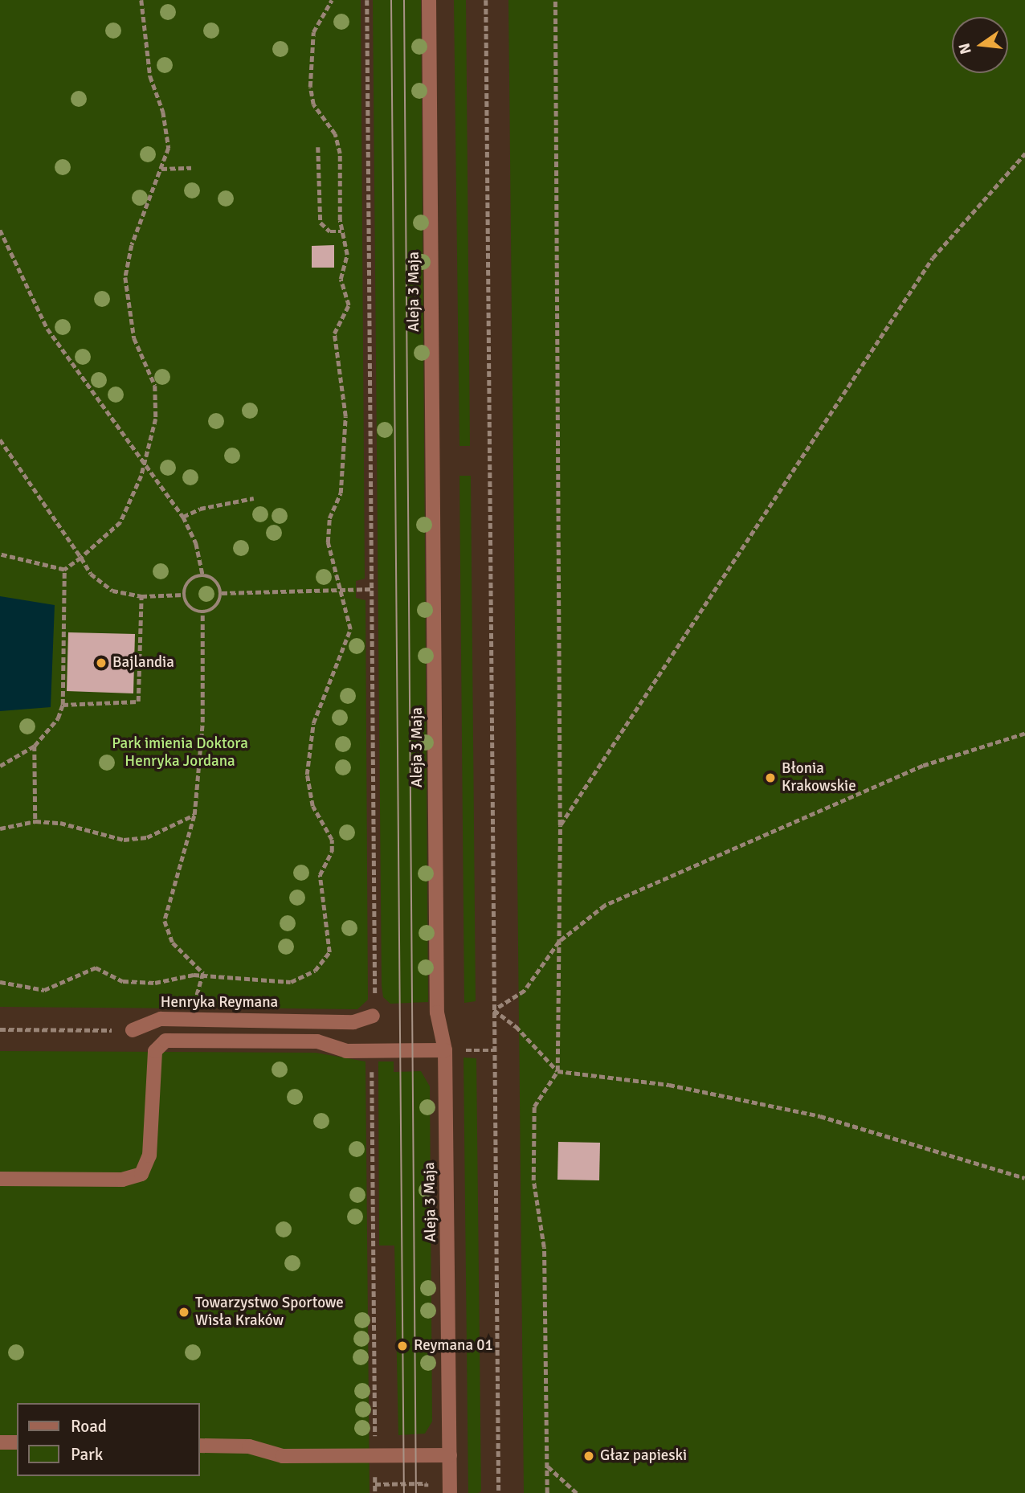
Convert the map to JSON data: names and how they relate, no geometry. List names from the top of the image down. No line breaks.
{"streets":{"street":["Aleja 3 Maja","Henryka Reymana"]},"parks":["Park imienia Doktora Henryka Jordana"],"places":["Bajlandia","Błonia Krakowskie","Towarzystwo Sportowe Wisła Kraków","Reymana 01","Głaz papieski"],"legend":["Road","Park"],"north":"left"}
